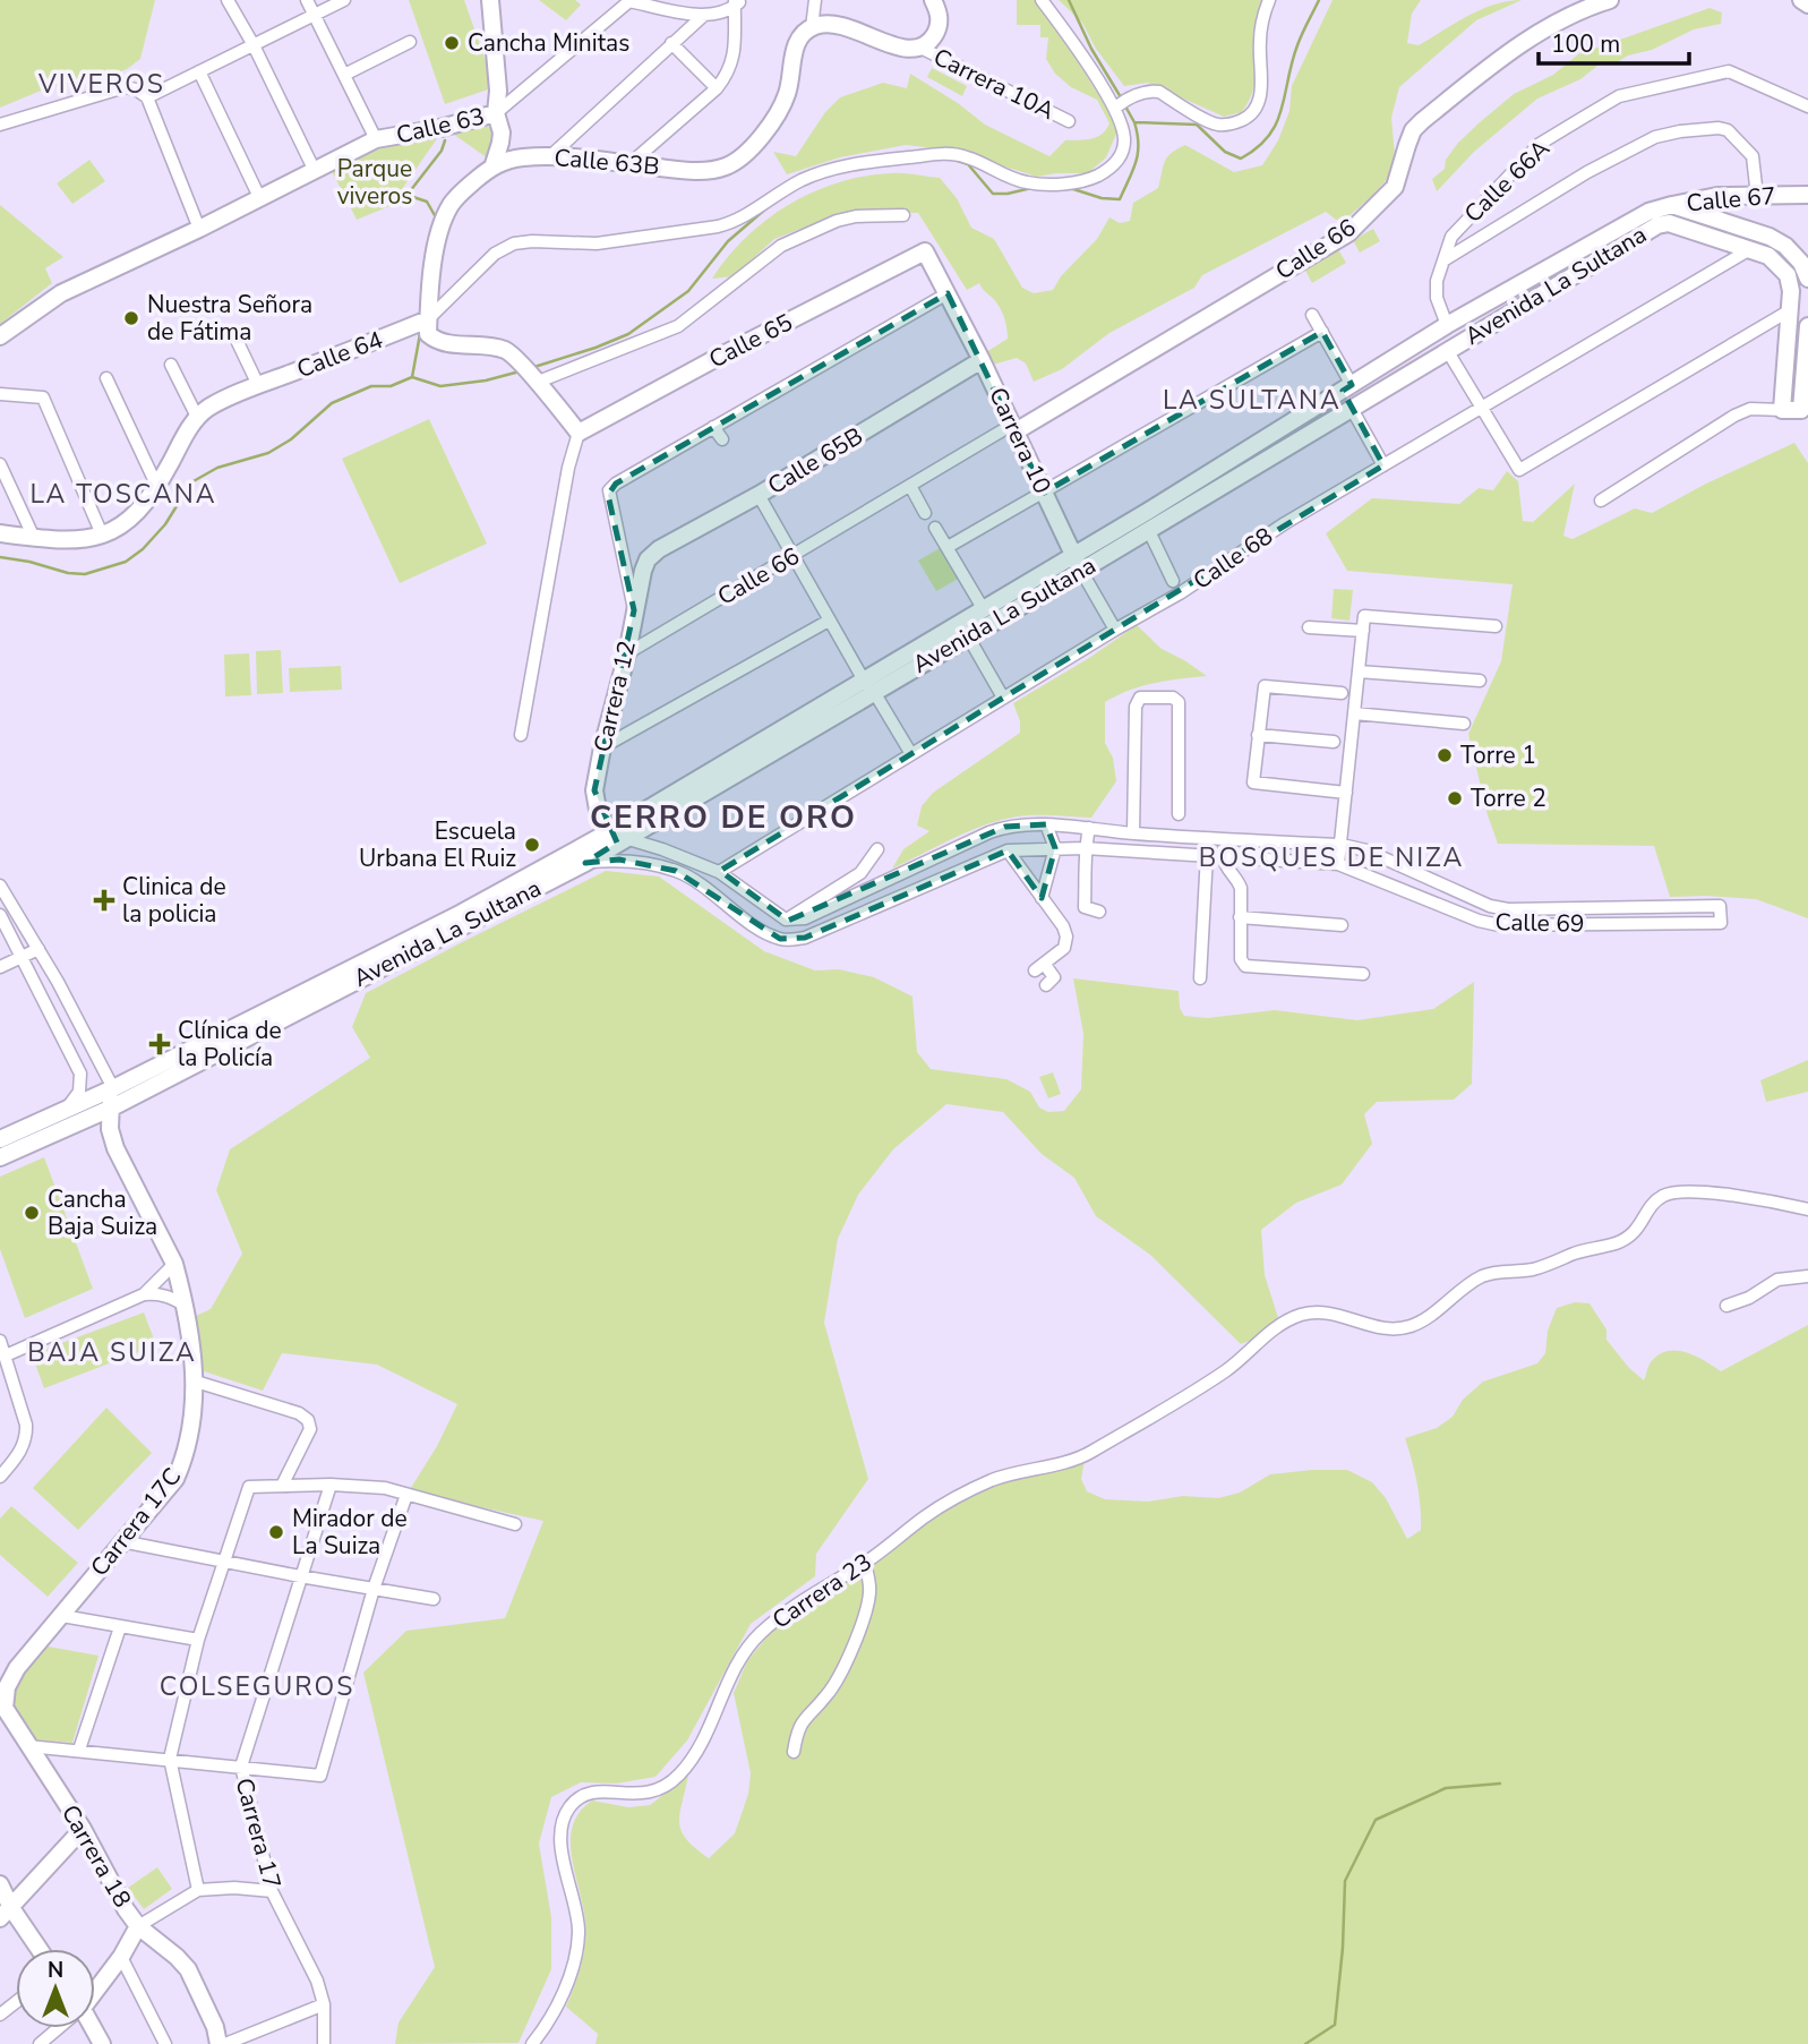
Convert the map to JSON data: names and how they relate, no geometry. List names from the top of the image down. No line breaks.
{"streets":{"street":["Carrera 10A","Calle 63","Calle 63B","Calle 66A","Calle 67","Calle 66","Avenida La Sultana","Calle 65","Calle 64","Carrera 10","Calle 65B","Calle 68","Carrera 12","Calle 69","Carrera 17C","Carrera 23","Carrera 17","Carrera 18"]},"crossings":[["Carrera 10A","Calle 63B"],["Calle 66A","Calle 67"],["Calle 66A","Avenida La Sultana"],["Calle 67","Avenida La Sultana"],["Calle 66","Carrera 10"],["Calle 66","Carrera 12"],["Avenida La Sultana","Carrera 10"],["Avenida La Sultana","Calle 68"],["Avenida La Sultana","Carrera 12"],["Avenida La Sultana","Carrera 17C"],["Calle 65","Carrera 10"],["Carrera 10","Calle 65B"],["Carrera 10","Calle 68"],["Calle 65B","Carrera 12"],["Carrera 17C","Carrera 18"]],"districts":["VIVEROS","LA SULTANA","LA TOSCANA","CERRO DE ORO","BOSQUES DE NIZA","BAJA SUIZA","COLSEGUROS"],"parks":["Parque viveros"],"places":{"other":["Cancha Minitas","Nuestra Señora de Fátima","Torre 1","Torre 2","Escuela Urbana El Ruiz","Cancha Baja Suiza","Mirador de La Suiza"],"health":["Clinica de la policia","Clínica de la Policía"]},"scale_bar":"100 m","north":"top"}
